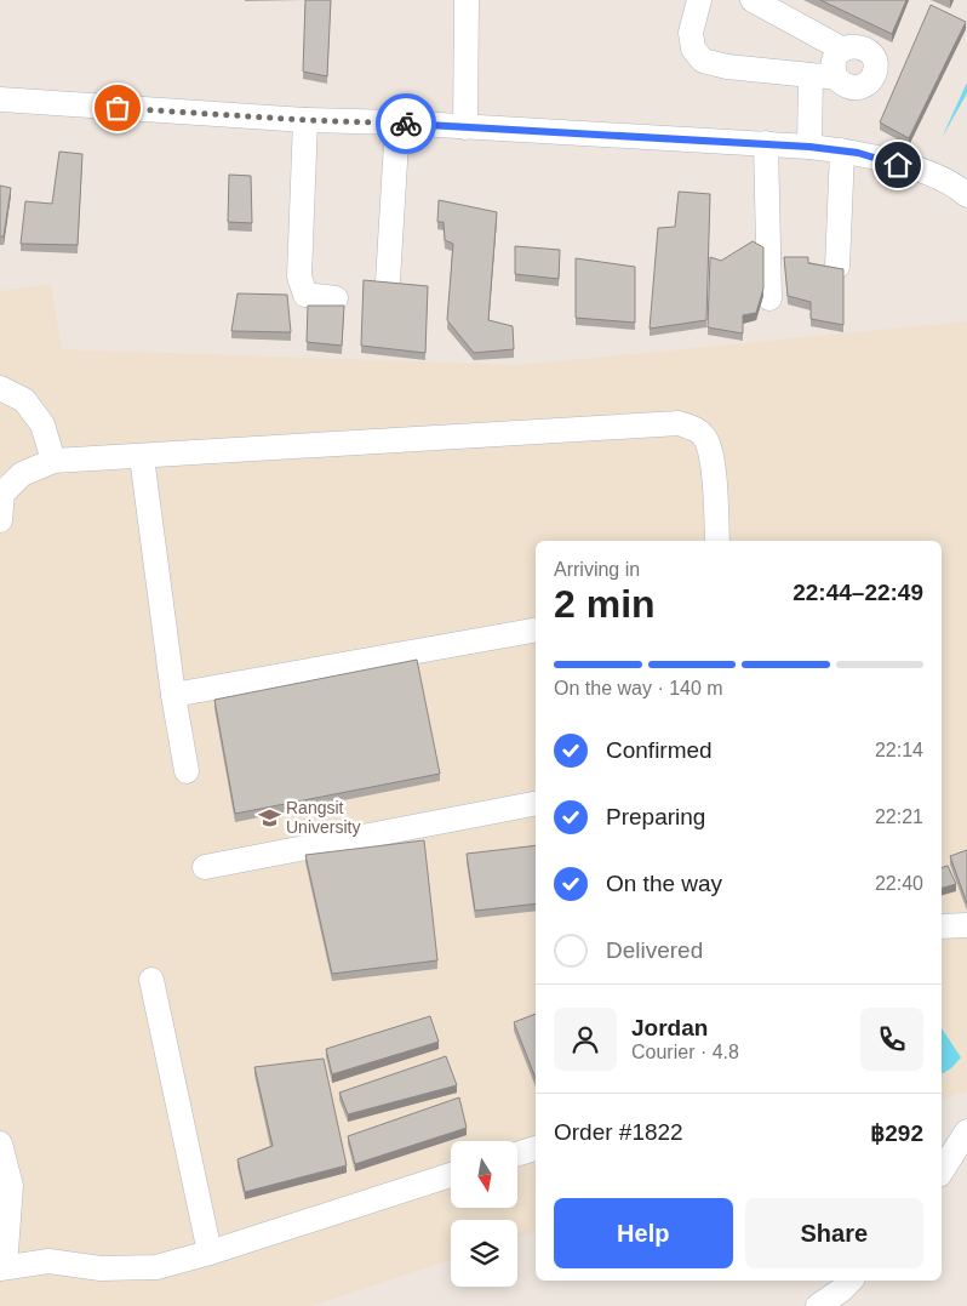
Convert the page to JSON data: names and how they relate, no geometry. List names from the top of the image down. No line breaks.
{"places":{"school or university":["Rangsit University"]},"north":"bottom","page":{"heading":["2 min","Arriving in","22:44–22:49"],"panel":["Jordan","Courier · 4.8","Order #1822","฿292"],"bar":"On the way · 140 m","list":[["Confirmed","22:14"],["Preparing","22:21"],["On the way","22:40"],"Delivered"],"buttons":["Help","Share"]}}
